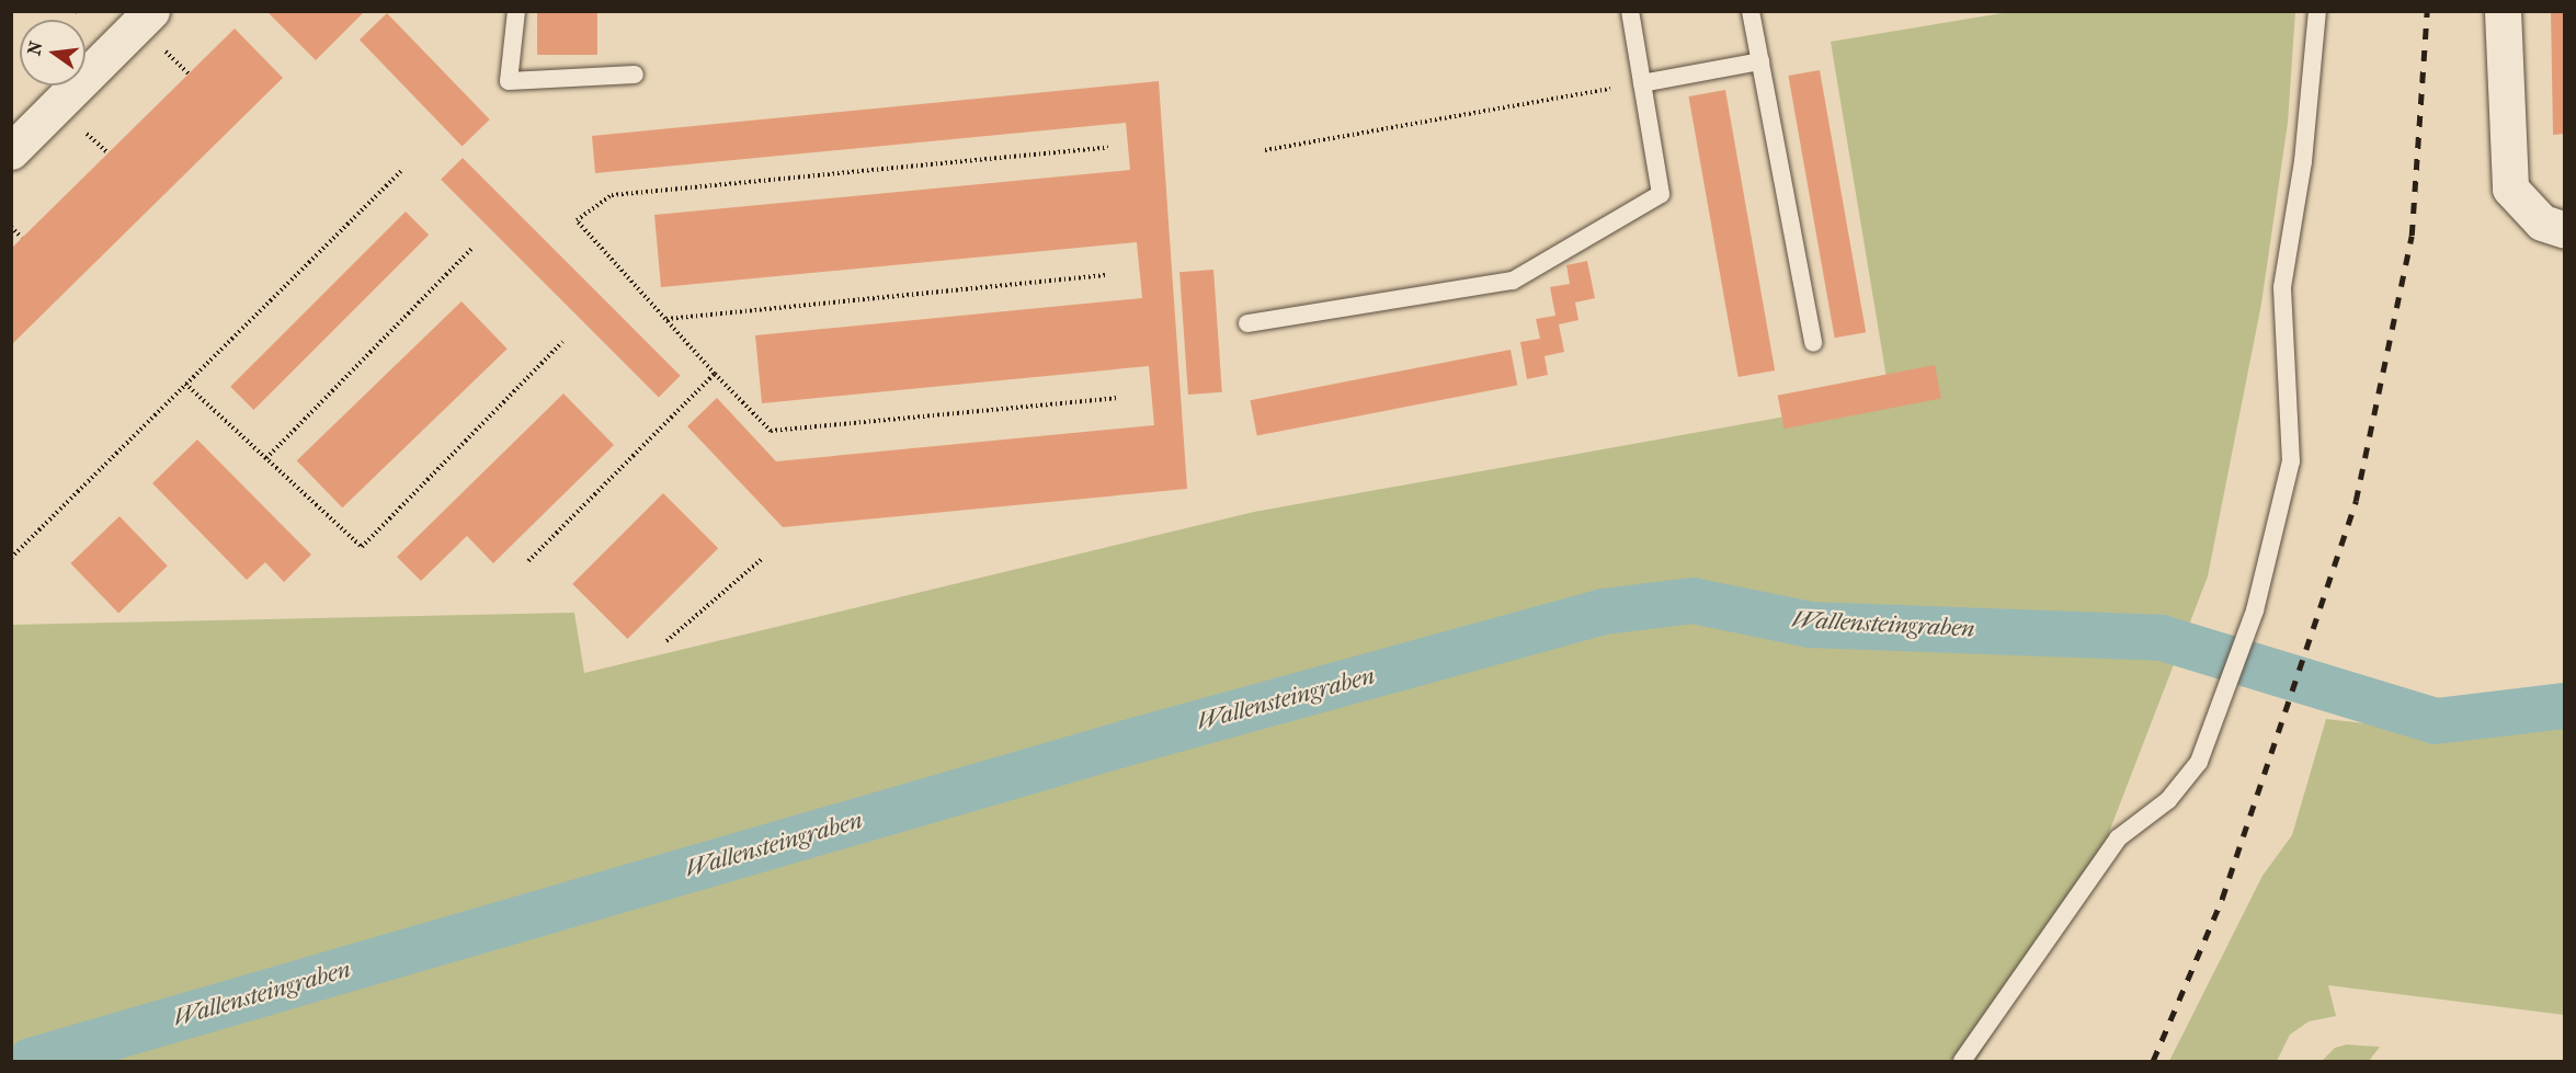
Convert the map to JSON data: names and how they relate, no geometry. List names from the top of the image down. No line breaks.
{"water":["Wallensteingraben"],"north":"left"}
